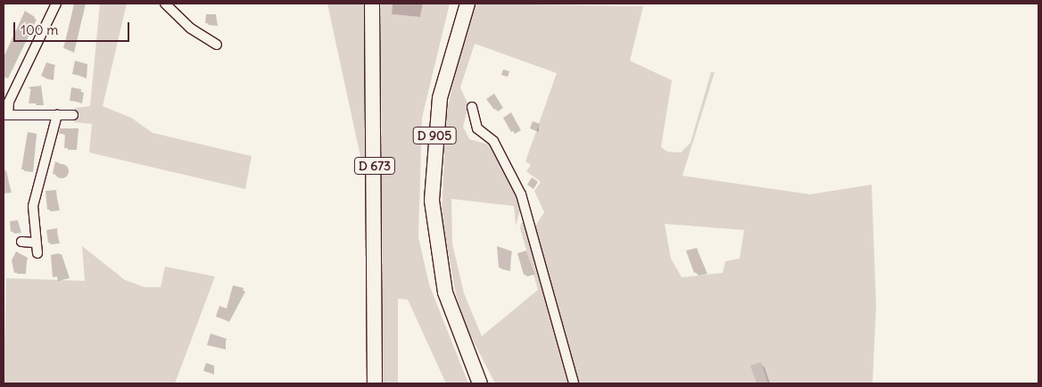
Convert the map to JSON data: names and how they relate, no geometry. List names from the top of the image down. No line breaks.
{"streets":{"main road":["D 905","D 673"]},"scale_bar":"100 m"}
